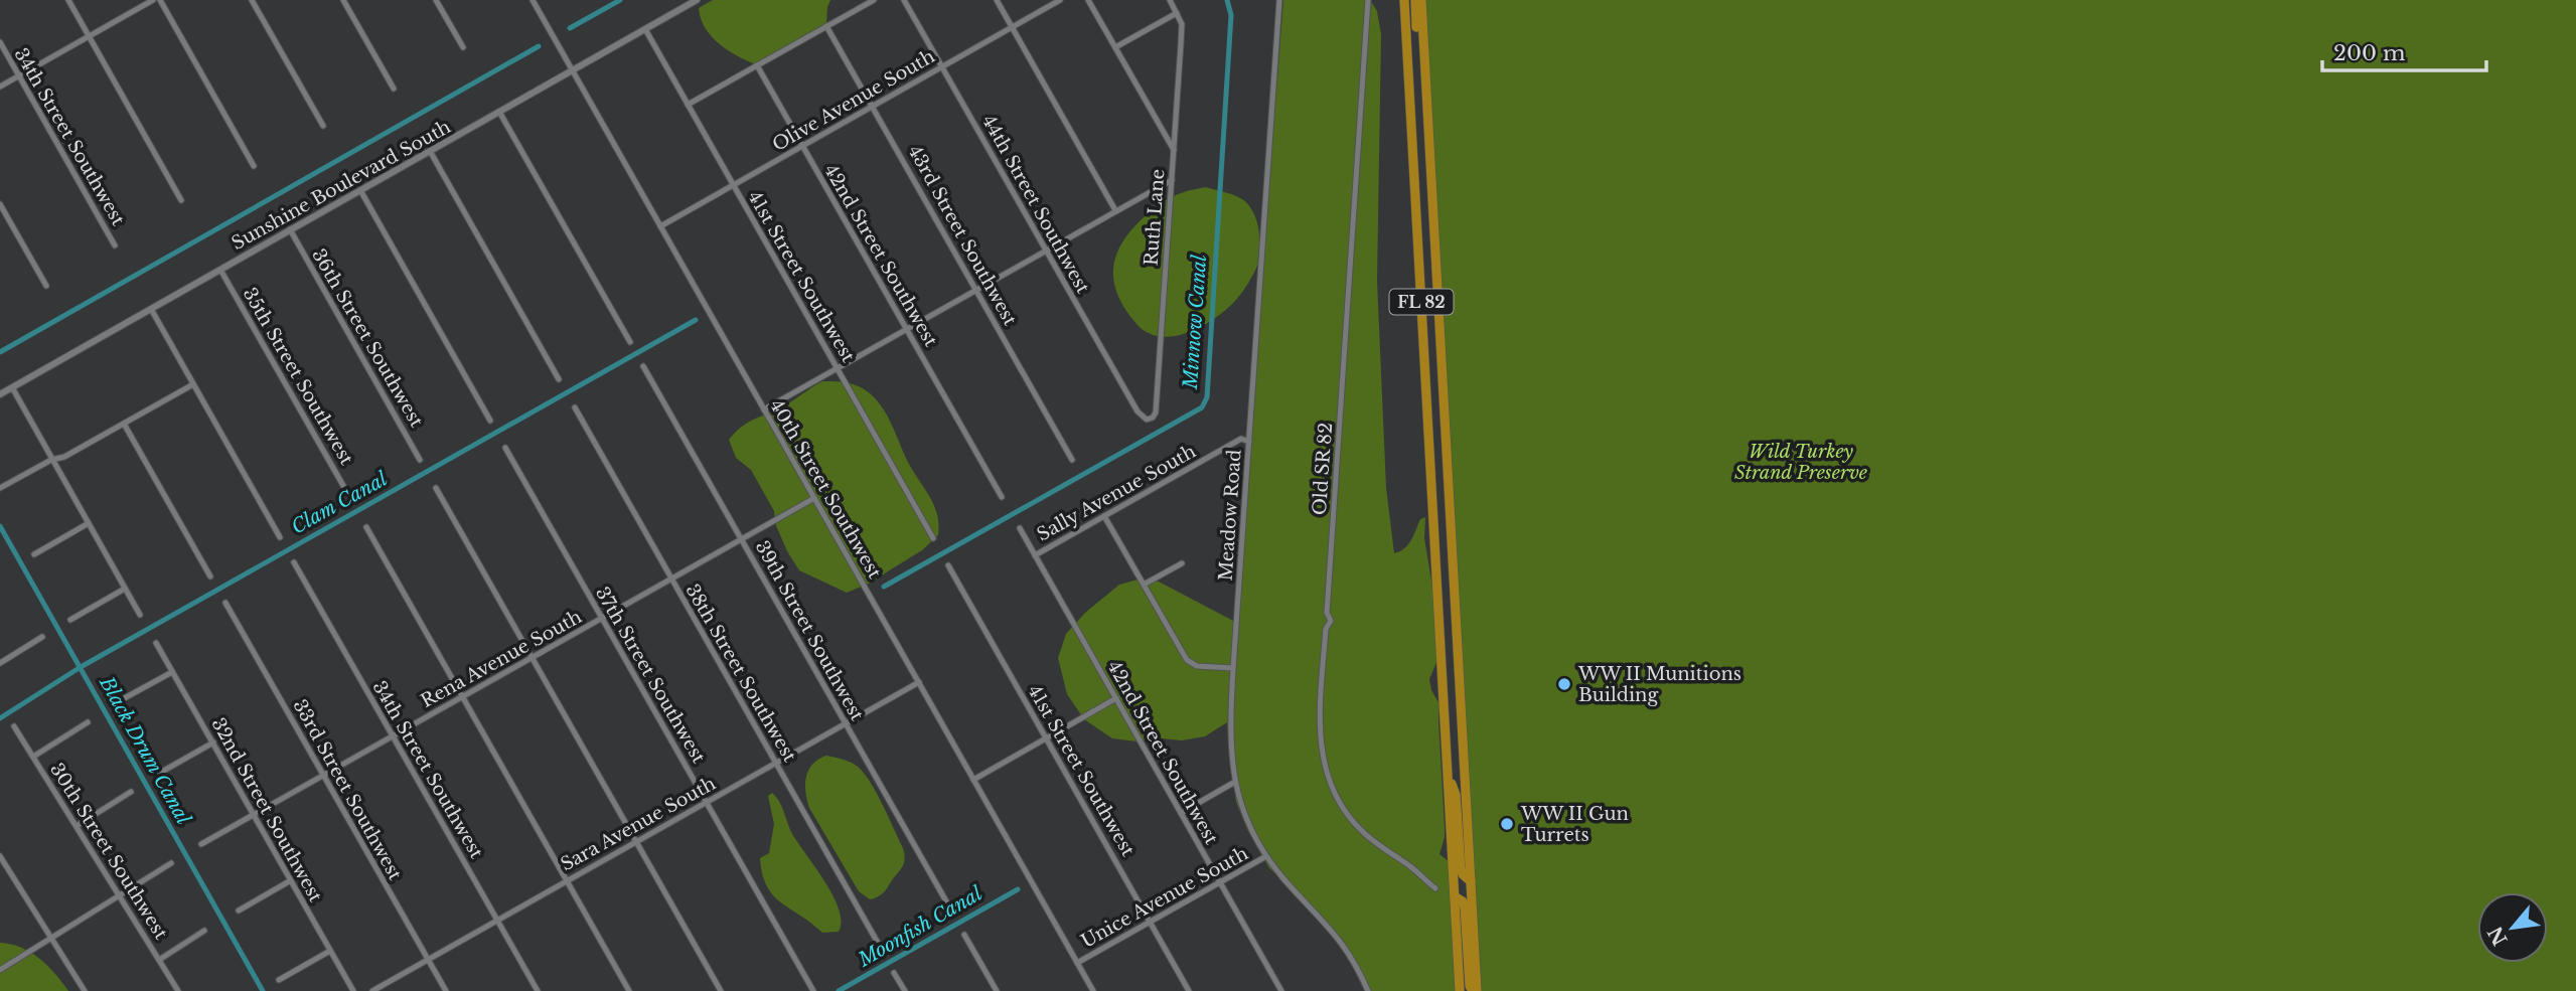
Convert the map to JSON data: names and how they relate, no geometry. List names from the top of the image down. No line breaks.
{"streets":{"highway":["FL 82"],"street":["Olive Avenue South","34th Street Southwest","Sunshine Boulevard South","44th Street Southwest","Ruth Lane","43rd Street Southwest","42nd Street Southwest","41st Street Southwest","36th Street Southwest","35th Street Southwest","Old SR 82","40th Street Southwest","Sally Avenue South","Meadow Road","39th Street Southwest","Rena Avenue South","38th Street Southwest","37th Street Southwest","33rd Street Southwest","32nd Street Southwest","Sara Avenue South","30th Street Southwest","Unice Avenue South"]},"crossings":[["Olive Avenue South","44th Street Southwest"],["Olive Avenue South","43rd Street Southwest"],["Olive Avenue South","42nd Street Southwest"],["Olive Avenue South","41st Street Southwest"],["Olive Avenue South","40th Street Southwest"],["34th Street Southwest","Rena Avenue South"],["34th Street Southwest","Sara Avenue South"],["Sunshine Boulevard South","41st Street Southwest"],["Sunshine Boulevard South","36th Street Southwest"],["Sunshine Boulevard South","35th Street Southwest"],["Sunshine Boulevard South","40th Street Southwest"],["44th Street Southwest","Ruth Lane"],["42nd Street Southwest","Sally Avenue South"],["42nd Street Southwest","Unice Avenue South"],["41st Street Southwest","Unice Avenue South"],["40th Street Southwest","Rena Avenue South"],["40th Street Southwest","Sara Avenue South"],["40th Street Southwest","Unice Avenue South"],["Sally Avenue South","Meadow Road"],["Meadow Road","Unice Avenue South"],["39th Street Southwest","Rena Avenue South"],["39th Street Southwest","Sara Avenue South"],["Rena Avenue South","38th Street Southwest"],["Rena Avenue South","37th Street Southwest"],["Rena Avenue South","33rd Street Southwest"],["Rena Avenue South","32nd Street Southwest"],["38th Street Southwest","Sara Avenue South"],["37th Street Southwest","Sara Avenue South"],["33rd Street Southwest","Sara Avenue South"]],"water":["Minnow Canal","Clam Canal","Black Drum Canal","Moonfish Canal"],"parks":["Wild Turkey Strand Preserve"],"places":["WW II Munitions Building","WW II Gun Turrets"],"scale_bar":"200 m","north":"bottom left"}
